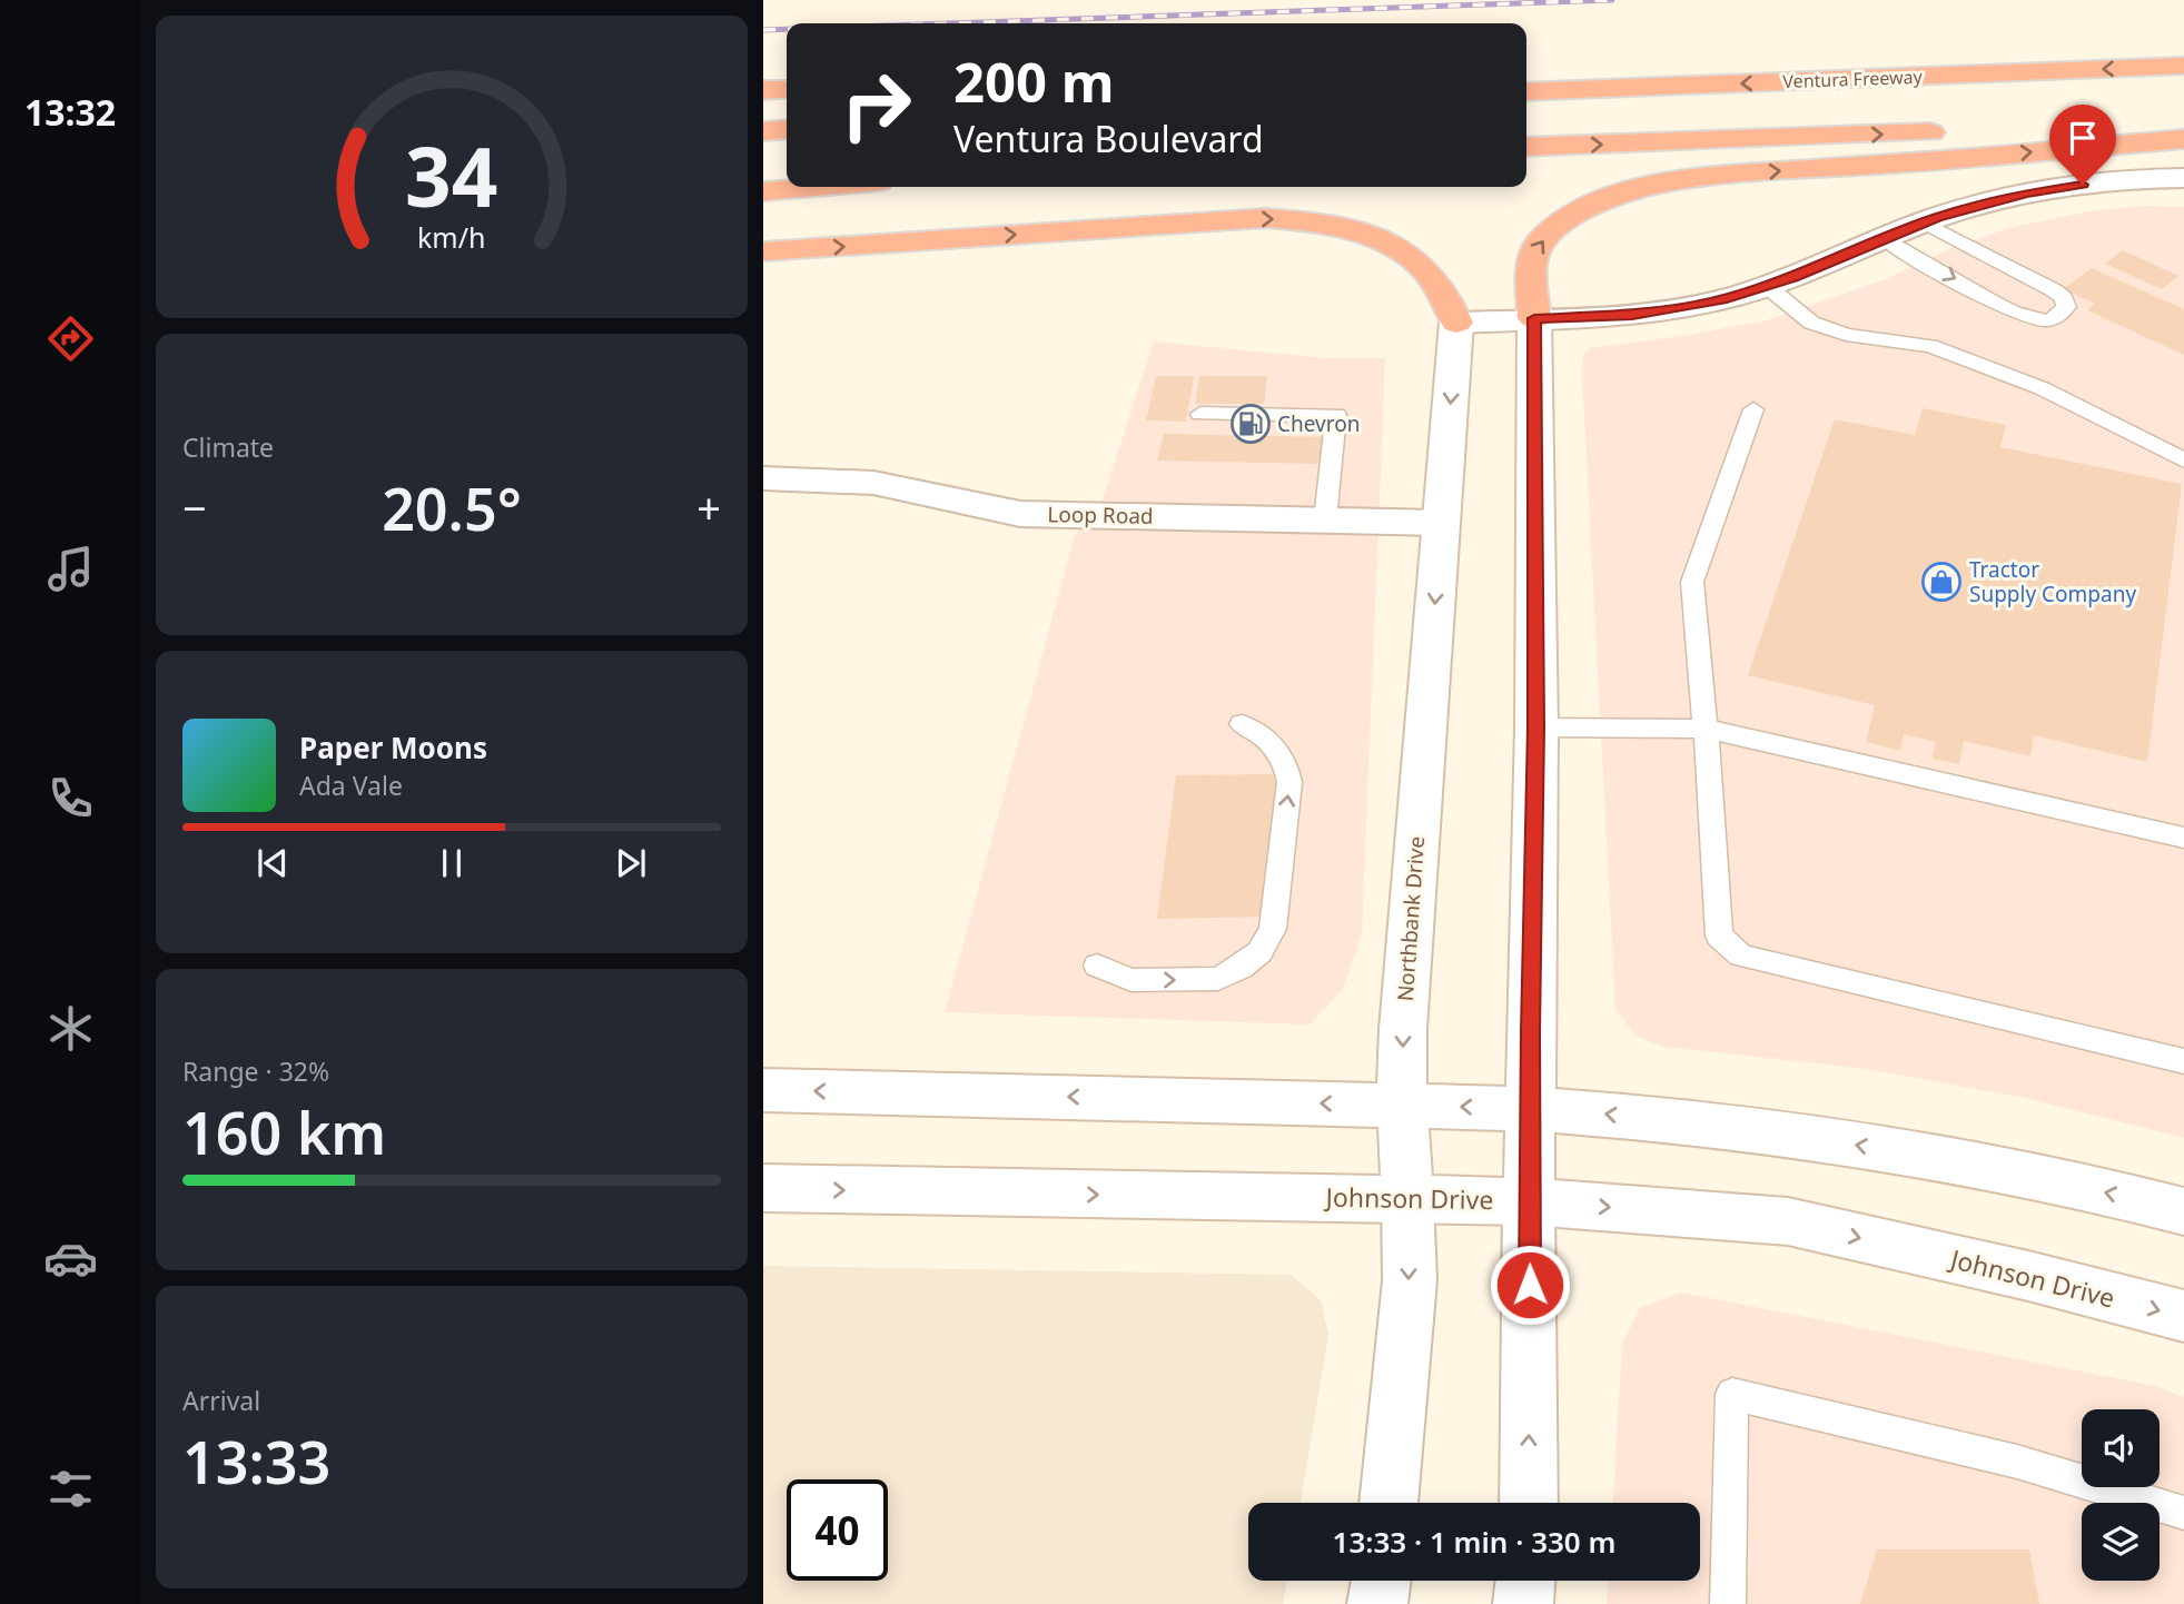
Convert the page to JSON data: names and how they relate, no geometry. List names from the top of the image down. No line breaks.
{"streets":{"highway":["Ventura Freeway"],"main road":["Loop Road","Northbank Drive","Johnson Drive"]},"crossings":[["Loop Road","Northbank Drive"],["Northbank Drive","Johnson Drive"]],"places":{"fuel station":["Chevron"],"shop":["Tractor Supply Company"]},"page":{"tabs":"13:32","turn":["200 m","Ventura Boulevard"],"tile":["Climate",["Range · 32%","160 km"],["Arrival","13:33"]],"heat":["−","20.5°","+"],"song":["Paper Moons","Ada Vale"],"limit":"40","trip":"13:33 · 1 min · 330 m","gauge":["34","km/h"]}}
